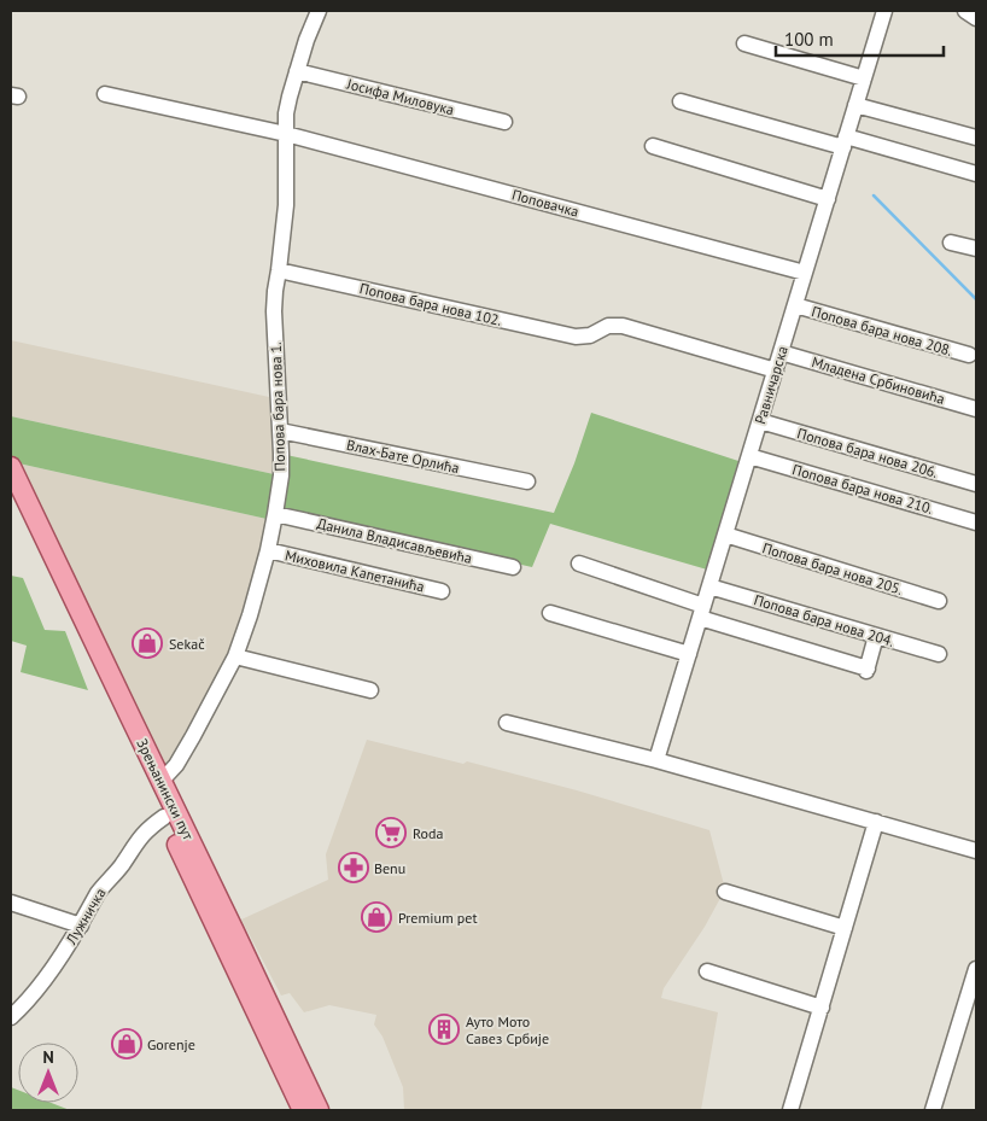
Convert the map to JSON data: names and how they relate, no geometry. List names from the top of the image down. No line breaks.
{"streets":{"main road":["Зрењанински пут"],"street":["Јосифа Миловука","Поповачка","Попова бара нова 102.","Попова бара нова 208.","Младена Србиновића","Равничарска","Попова бара нова 1.","Попова бара нова 206.","Влах-Бате Орлића","Попова бара нова 210.","Данила Владисављевића","Попова бара нова 205.","Миховила Капетанића","Попова бара нова 204.","Лужничка"]},"crossings":[["Јосифа Миловука","Попова бара нова 1."],["Поповачка","Равничарска"],["Поповачка","Попова бара нова 1."],["Попова бара нова 102.","Равничарска"],["Попова бара нова 102.","Попова бара нова 1."],["Попова бара нова 208.","Равничарска"],["Младена Србиновића","Равничарска"],["Равничарска","Попова бара нова 206."],["Равничарска","Попова бара нова 210."],["Равничарска","Попова бара нова 205."],["Равничарска","Попова бара нова 204."],["Попова бара нова 1.","Влах-Бате Орлића"],["Попова бара нова 1.","Данила Владисављевића"],["Попова бара нова 1.","Миховила Капетанића"],["Попова бара нова 1.","Зрењанински пут"],["Зрењанински пут","Лужничка"]],"places":{"shop":["Sekač","Premium pet","Gorenje"],"supermarket":["Roda"],"pharmacy":["Benu"],"building":["Ауто Мото Савез Србије"]},"scale_bar":"100 m","north":"top"}
